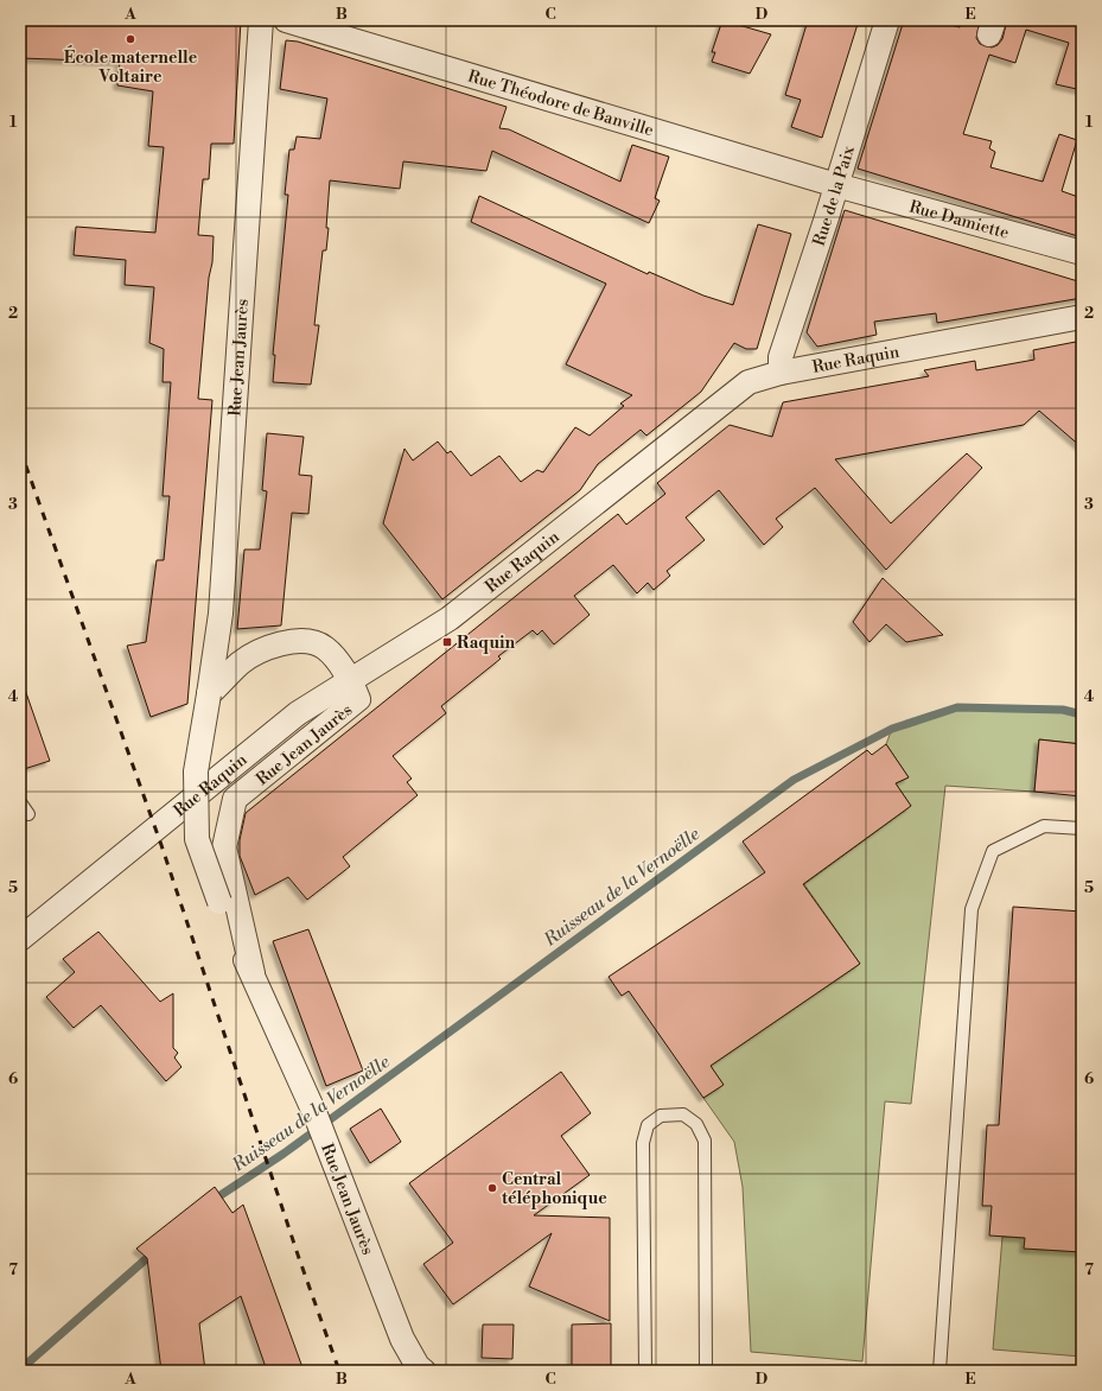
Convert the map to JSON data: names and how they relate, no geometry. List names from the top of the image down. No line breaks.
{"streets":{"street":["Rue Théodore de Banville","Rue de la Paix","Rue Damiette","Rue Jean Jaurès","Rue Raquin"]},"crossings":[["Rue Théodore de Banville","Rue de la Paix"],["Rue Théodore de Banville","Rue Damiette"],["Rue de la Paix","Rue Damiette"],["Rue de la Paix","Rue Raquin"],["Rue Jean Jaurès","Rue Raquin"]],"water":["Ruisseau de la Vernoëlle"],"places":{"other":["École maternelle Voltaire","Central téléphonique"],"transit":["Raquin"]},"grid":{"columns":["A","B","C","D","E"],"rows":["1","2","3","4","5","6","7"]}}
